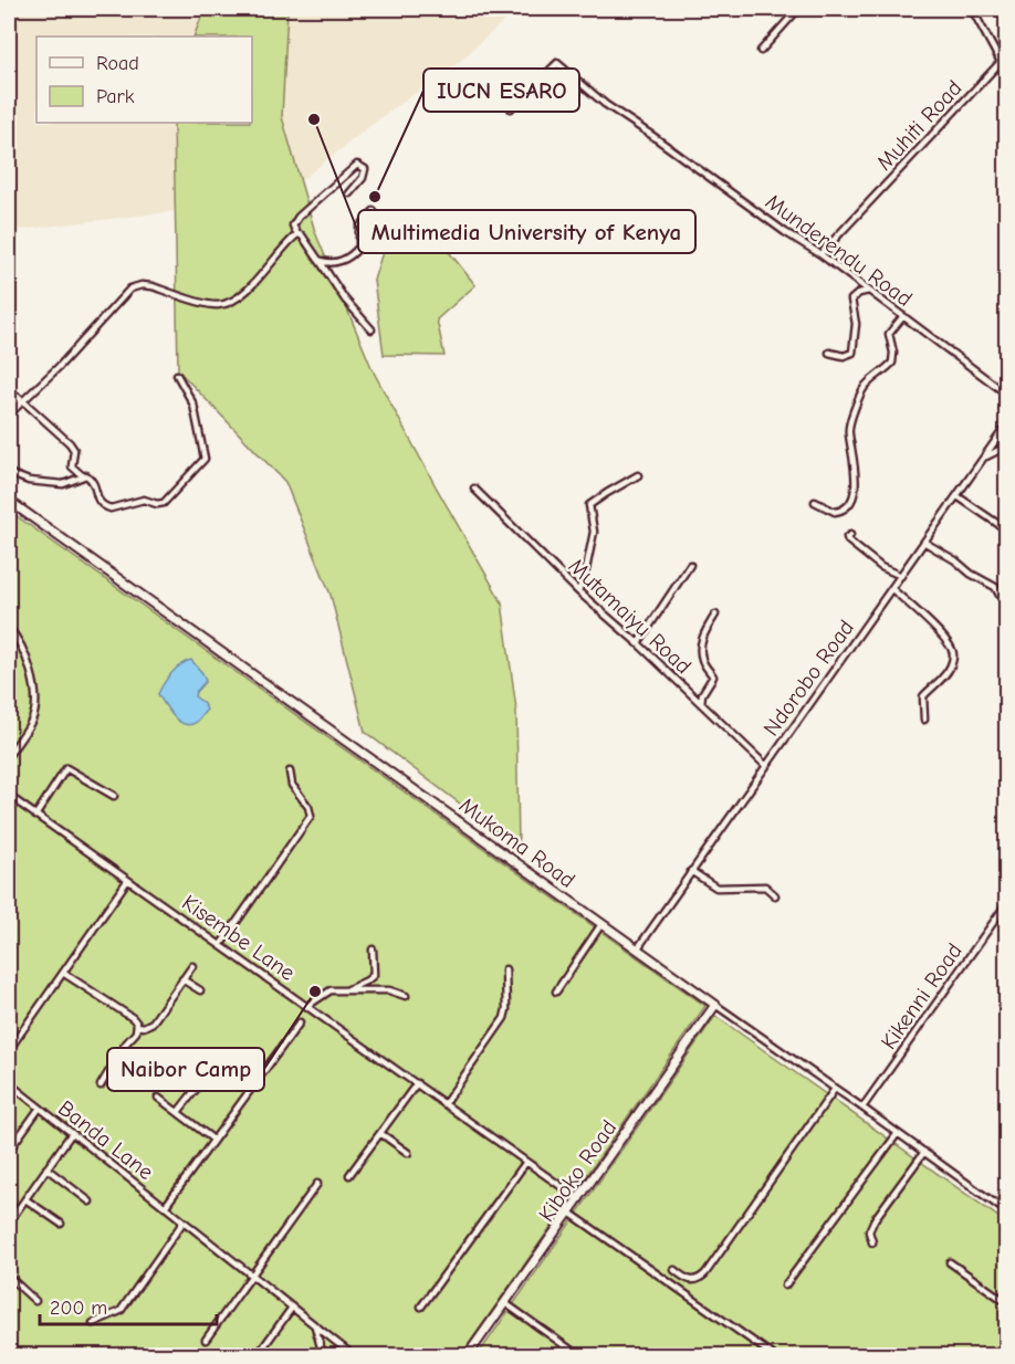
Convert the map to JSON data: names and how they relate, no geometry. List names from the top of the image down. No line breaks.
{"streets":{"street":["Muhiti Road","Munderendu Road","Mutamaiyu Road","Ndorobo Road","Mukoma Road","Kisembe Lane","Kikenni Road","Banda Lane","Kiboko Road"]},"crossings":[["Muhiti Road","Munderendu Road"],["Mutamaiyu Road","Ndorobo Road"],["Ndorobo Road","Mukoma Road"],["Mukoma Road","Kikenni Road"],["Mukoma Road","Kiboko Road"],["Kisembe Lane","Kiboko Road"]],"places":["Multimedia University of Kenya","IUCN ESARO","Naibor Camp"],"legend":["Road","Park"],"scale_bar":"200 m"}
